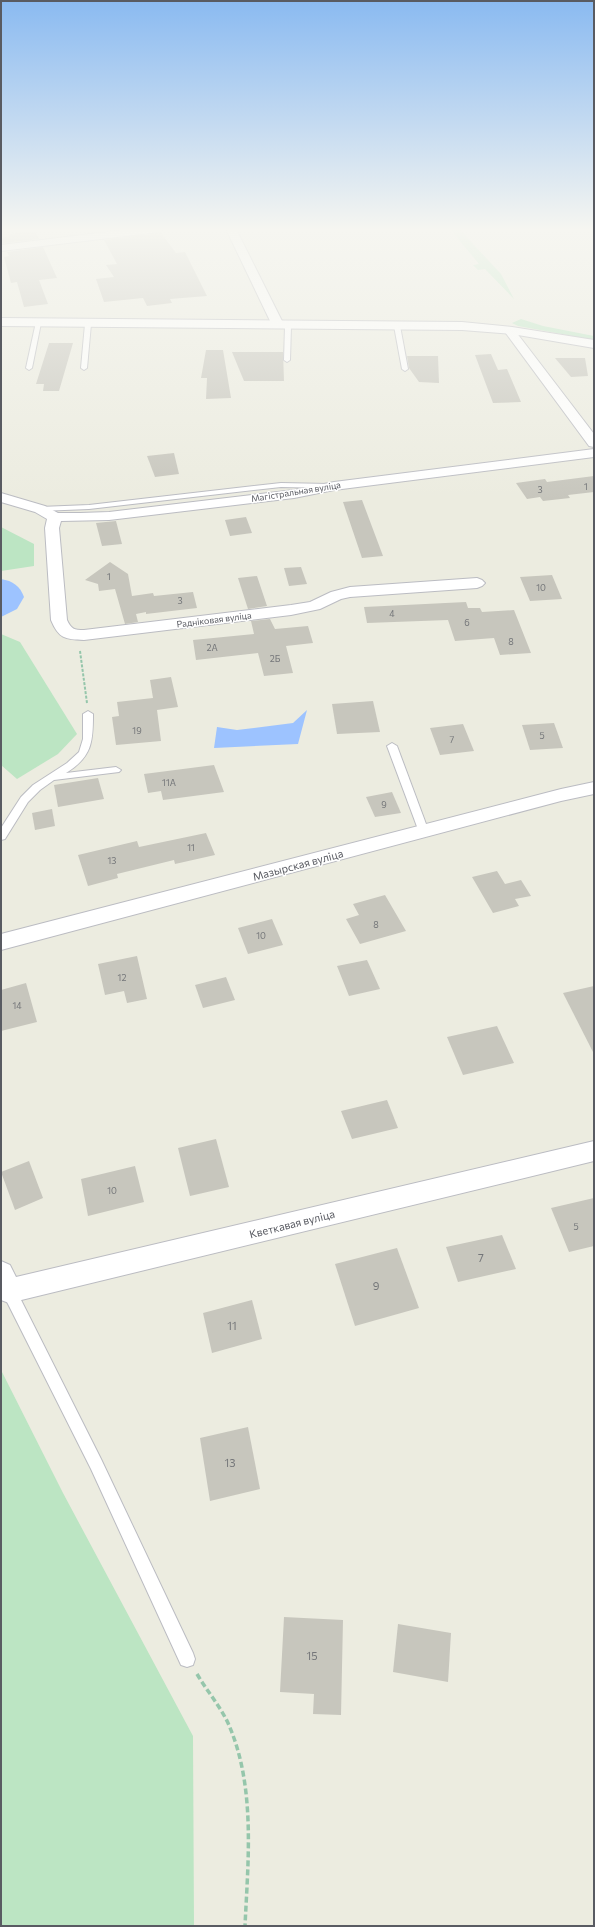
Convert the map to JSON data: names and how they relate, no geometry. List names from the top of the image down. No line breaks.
{"streets":{"street":["Магістральная вуліца","Радніковая вуліца","Мазырская вуліца","Кветкавая вуліца"]},"house_numbers":["1","3","1","10","3","4","6","8","2А","2Б","19","5","7","11А","9","11","13","8","10","12","14","10","5","7","9","11","13","15"]}
